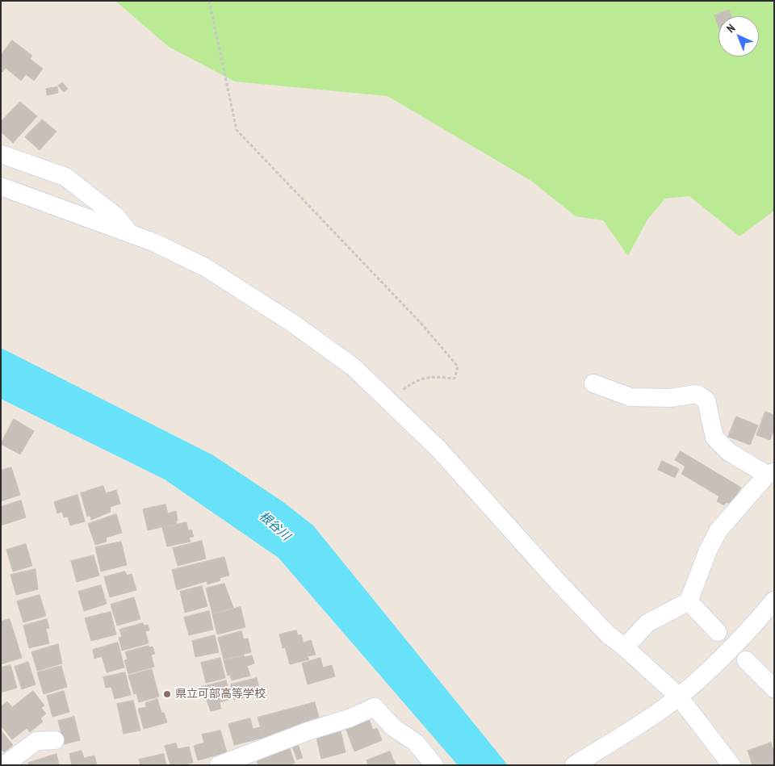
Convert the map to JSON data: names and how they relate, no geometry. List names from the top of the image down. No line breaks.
{"water":["根谷川"],"places":["県立可部高等学校"],"north":"top left"}
